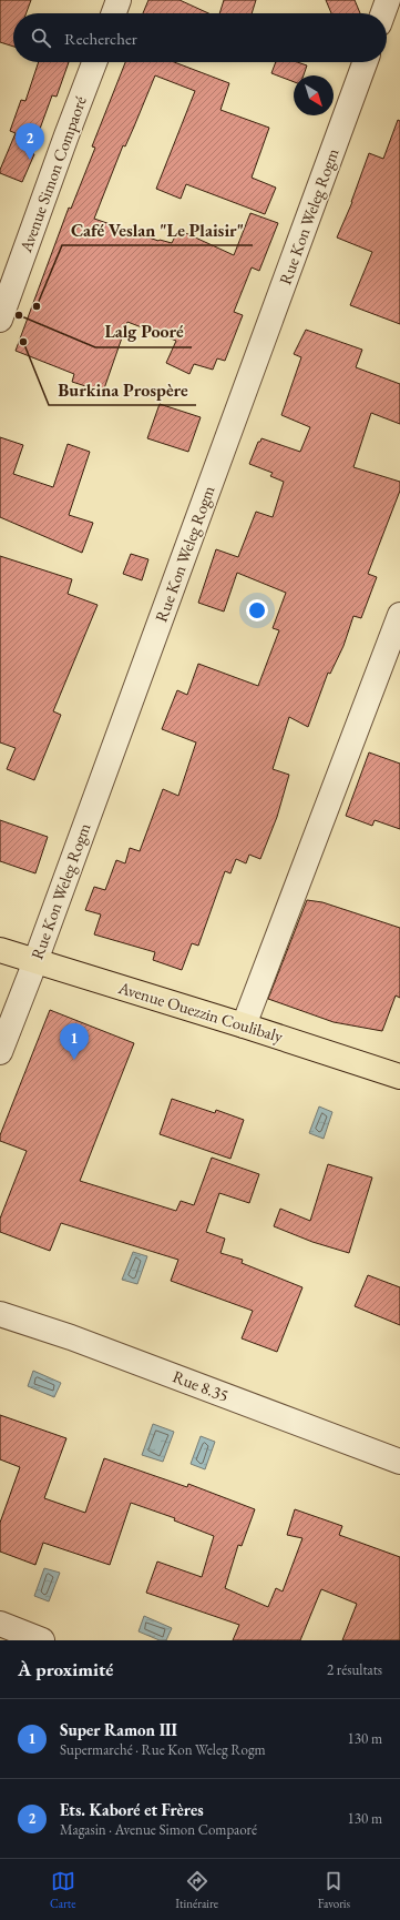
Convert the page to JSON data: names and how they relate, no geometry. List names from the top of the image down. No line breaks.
{"streets":{"main road":["Avenue Ouezzin Coulibaly"],"street":["Avenue Simon Compaoré","Rue Kon Weleg Rogm","Rue 8.35"]},"crossings":[["Rue Kon Weleg Rogm","Avenue Ouezzin Coulibaly"]],"places":["Café Veslan \"Le Plaisir\"","Lalg Pooré","Burkina Prospère"],"north":"bottom right","page":{"search":"Rechercher","pins":["2","1"],"heading":["À proximité","2 résultats"],"list":[{"mark":"1","name":"Super Ramon III","note":"Supermarché · Rue Kon Weleg Rogm","value":"130 m"},{"mark":"2","name":"Ets. Kaboré et Frères","note":"Magasin · Avenue Simon Compaoré","value":"130 m"}],"nav":["Carte","Itinéraire","Favoris"]}}
